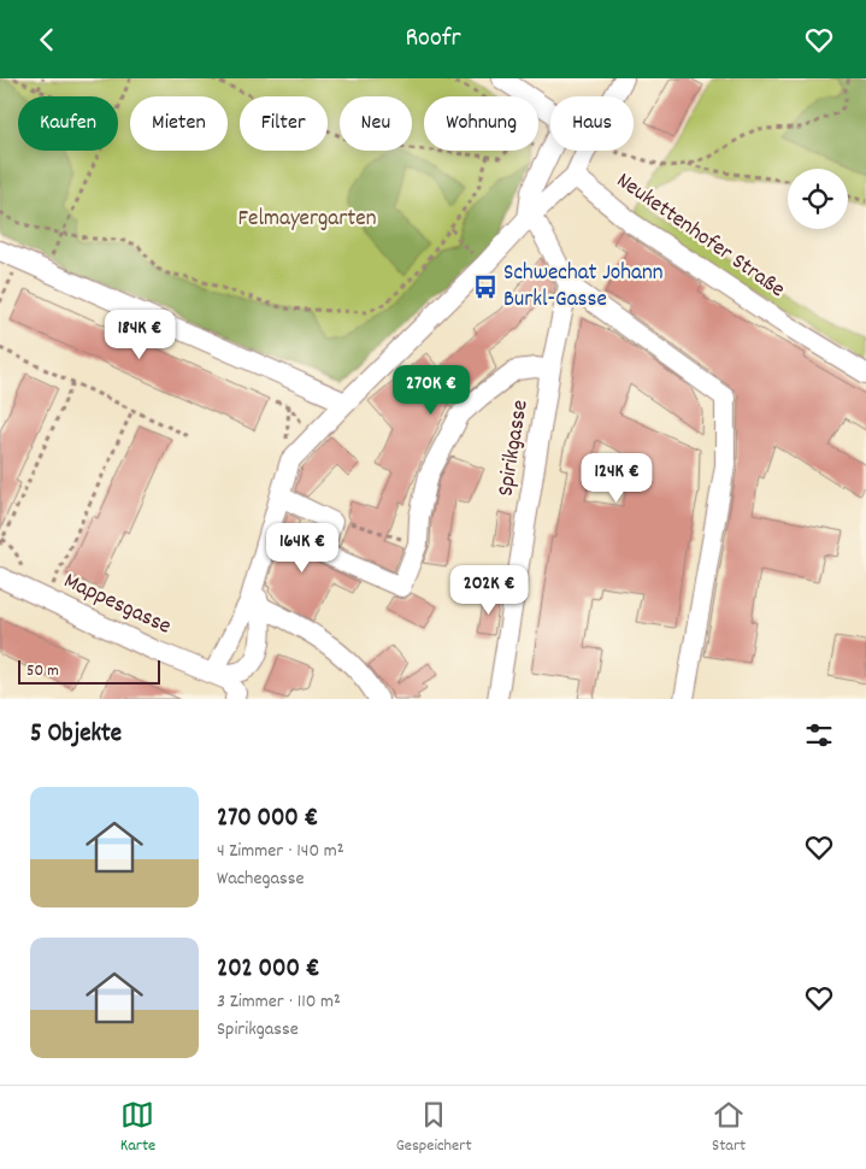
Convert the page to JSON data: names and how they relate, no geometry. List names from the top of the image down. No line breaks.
{"streets":{"street":["Neukettenhofer Straße","Spirikgasse","Mappesgasse"]},"parks":["Felmayergarten"],"places":{"bus stop":["Schwechat Johann Burkl-Gasse"]},"scale_bar":"50 m","page":{"header":"Roofr","chip":["Kaufen","Mieten","Filter","Neu","Wohnung","Haus"],"price":["184K €","270K €","124K €","164K €","202K €"],"scale":"50 m","heading":"5 Objekte","list":[{"name":"270 000 €","note":"4 Zimmer · 140 m² · Wachegasse"},{"name":"202 000 €","note":"3 Zimmer · 110 m² · Spirikgasse"}],"tabs":["Karte","Gespeichert","Start"]}}
